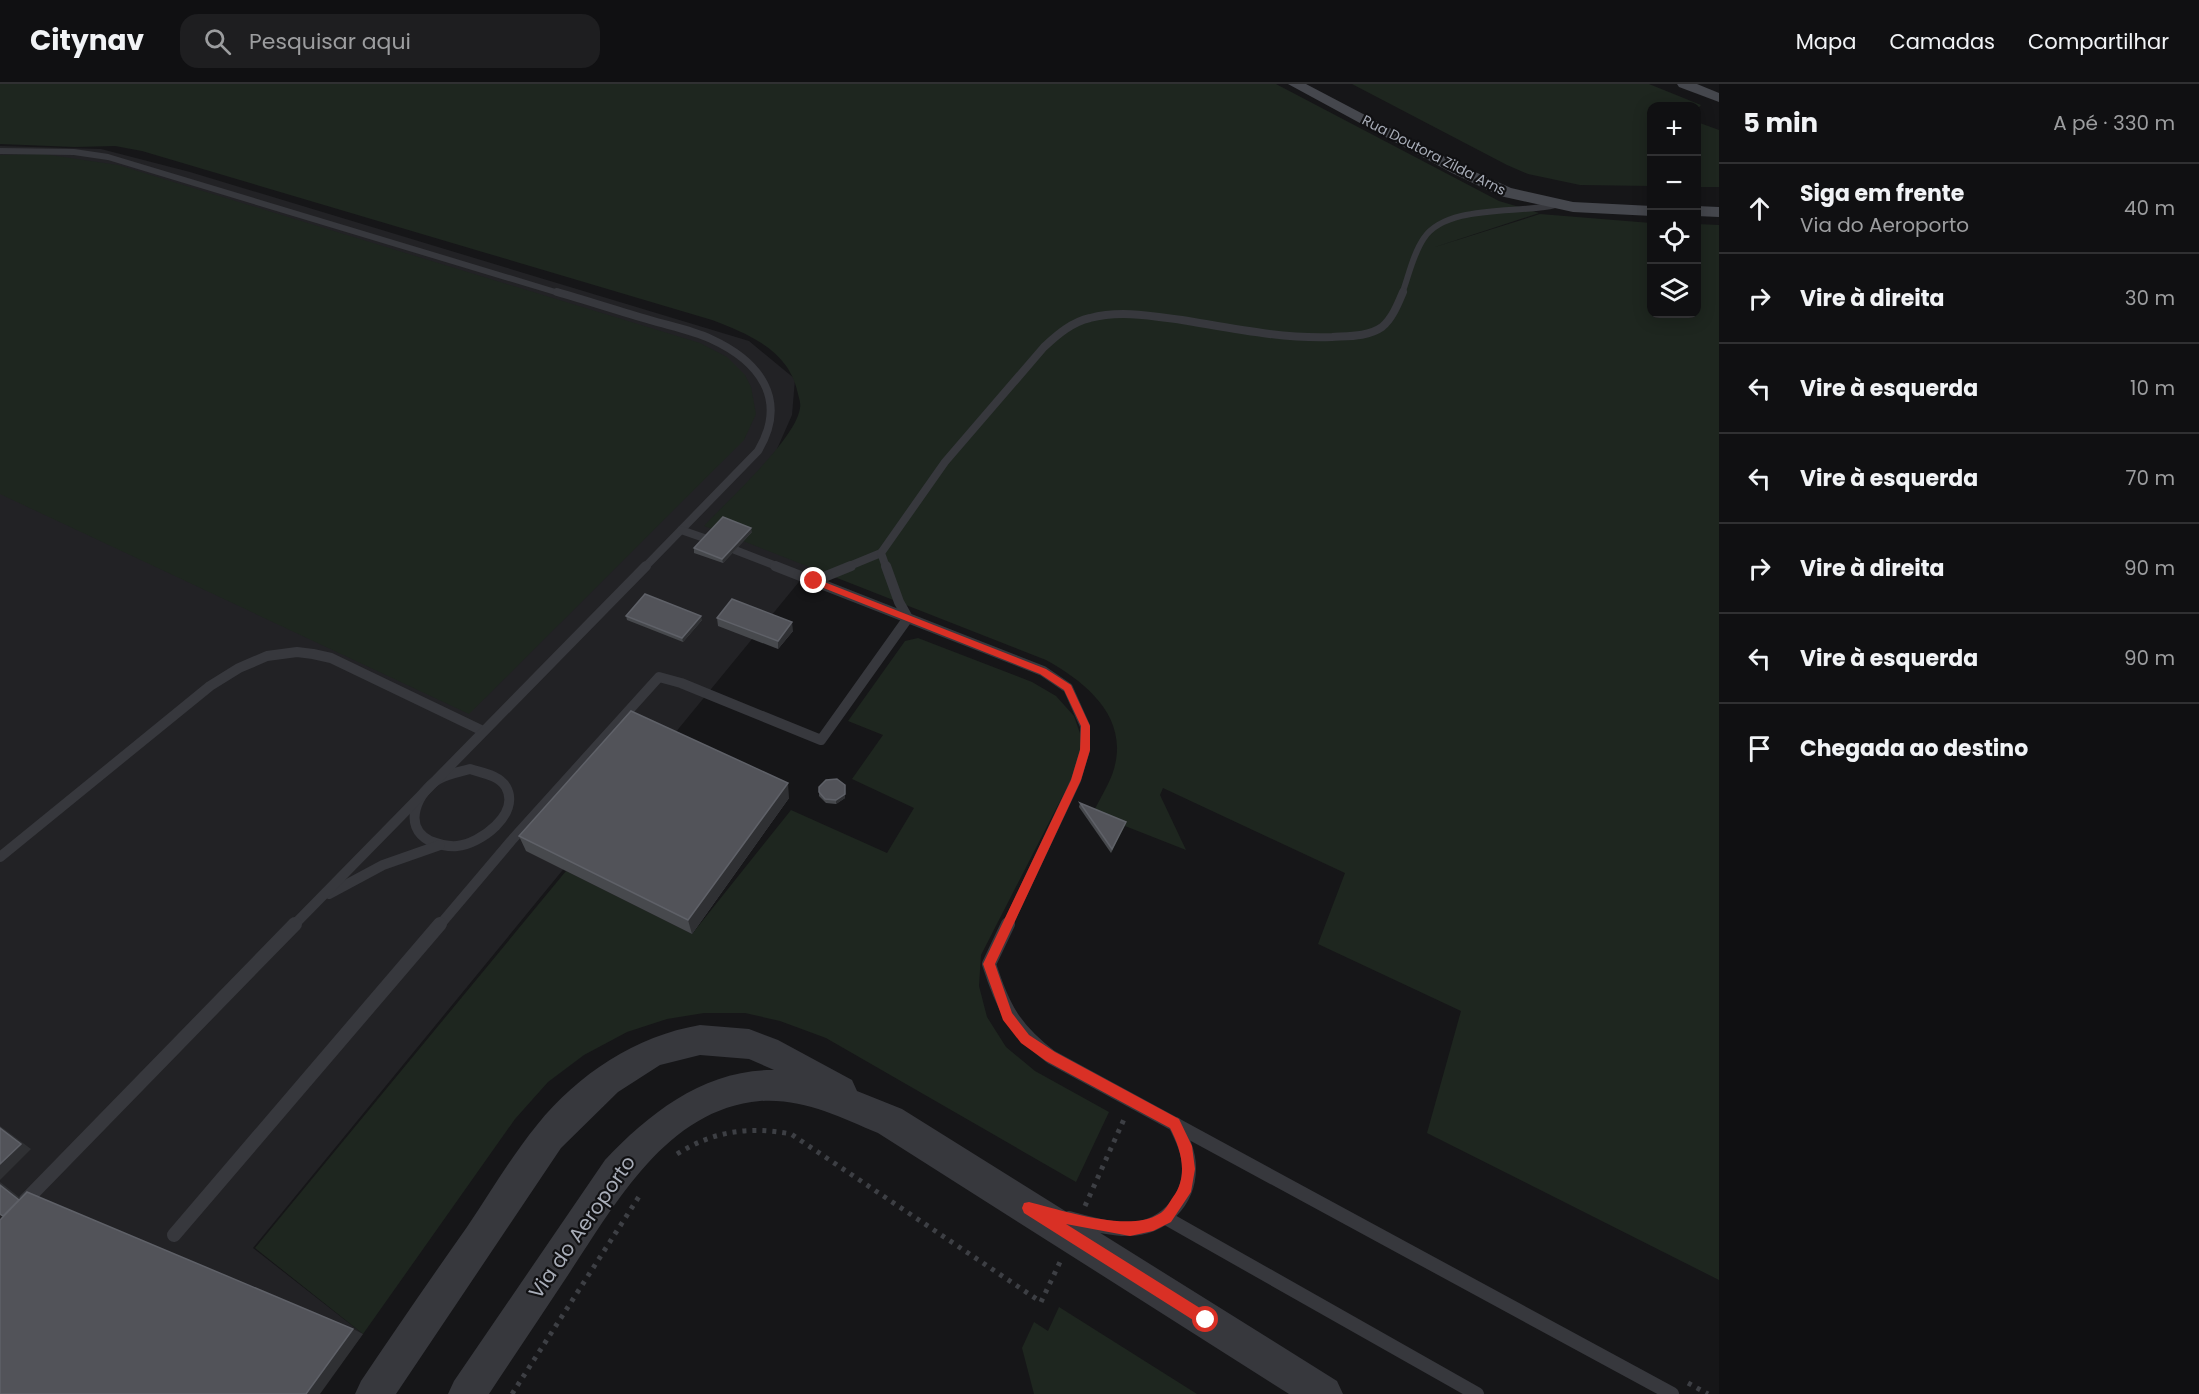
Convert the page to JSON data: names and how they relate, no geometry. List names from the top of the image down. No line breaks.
{"streets":{"main road":["Rua Doutora Zilda Arns"],"street":["Via do Aeroporto"]},"page":{"header":"Citynav","search":"Pesquisar aqui","nav":["Mapa","Camadas","Compartilhar"],"heading":["5 min","A pé · 330 m"],"map_buttons":["+","−"],"list":[["Siga em frente","Via do Aeroporto","40 m"],["Vire à direita","30 m"],["Vire à esquerda","10 m"],["Vire à esquerda","70 m"],["Vire à direita","90 m"],["Vire à esquerda","90 m"],"Chegada ao destino"]}}
